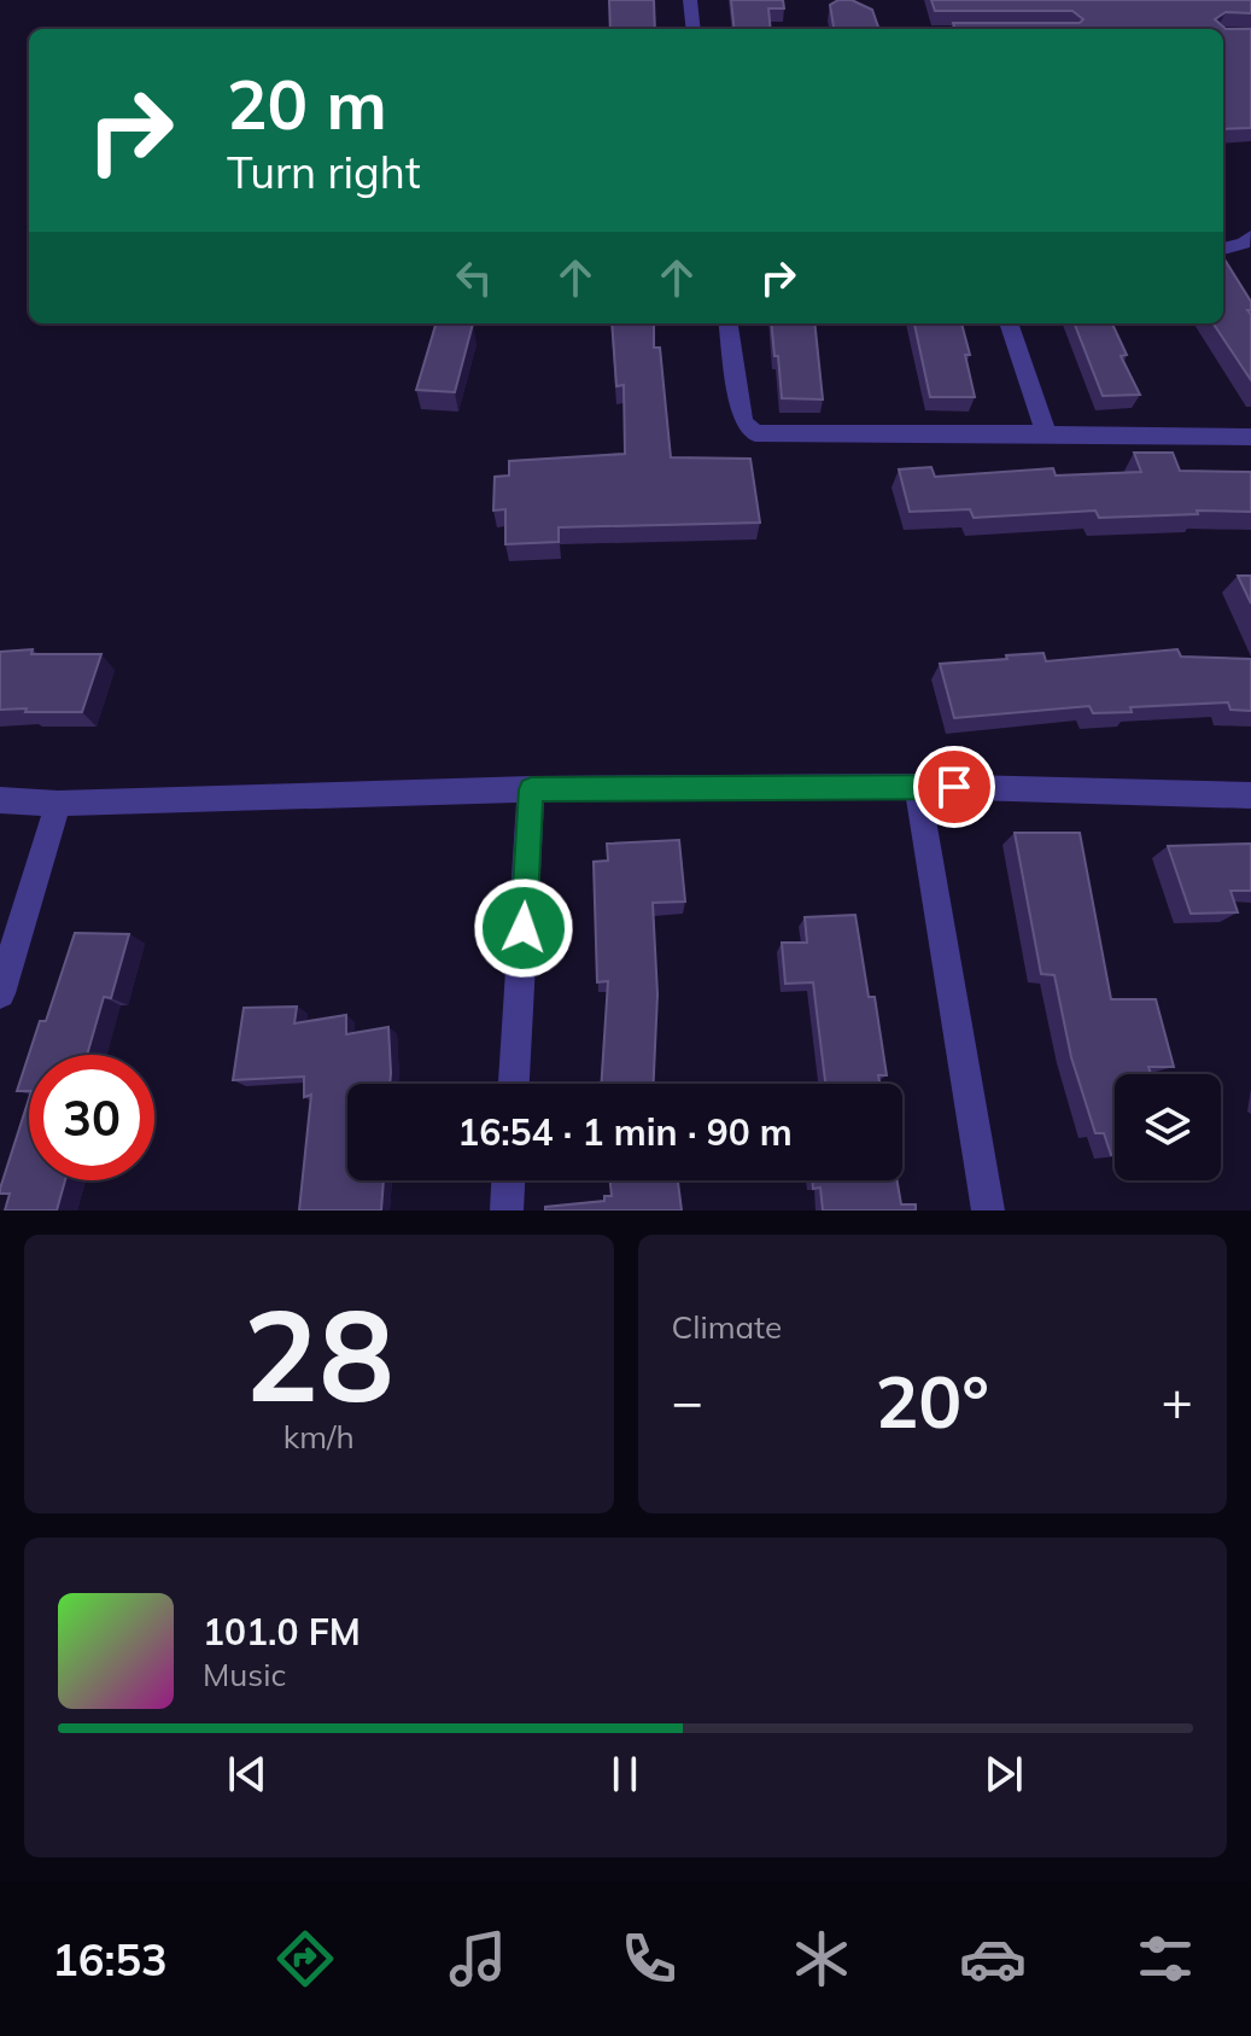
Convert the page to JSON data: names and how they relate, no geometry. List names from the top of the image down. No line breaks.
{"page":{"turn":["20 m","Turn right"],"limit":"30","trip":"16:54 · 1 min · 90 m","tile":[["28","km/h"],"Climate"],"heat":["−","20°","+"],"song":["101.0 FM","Music"],"tabs":"16:53"}}
